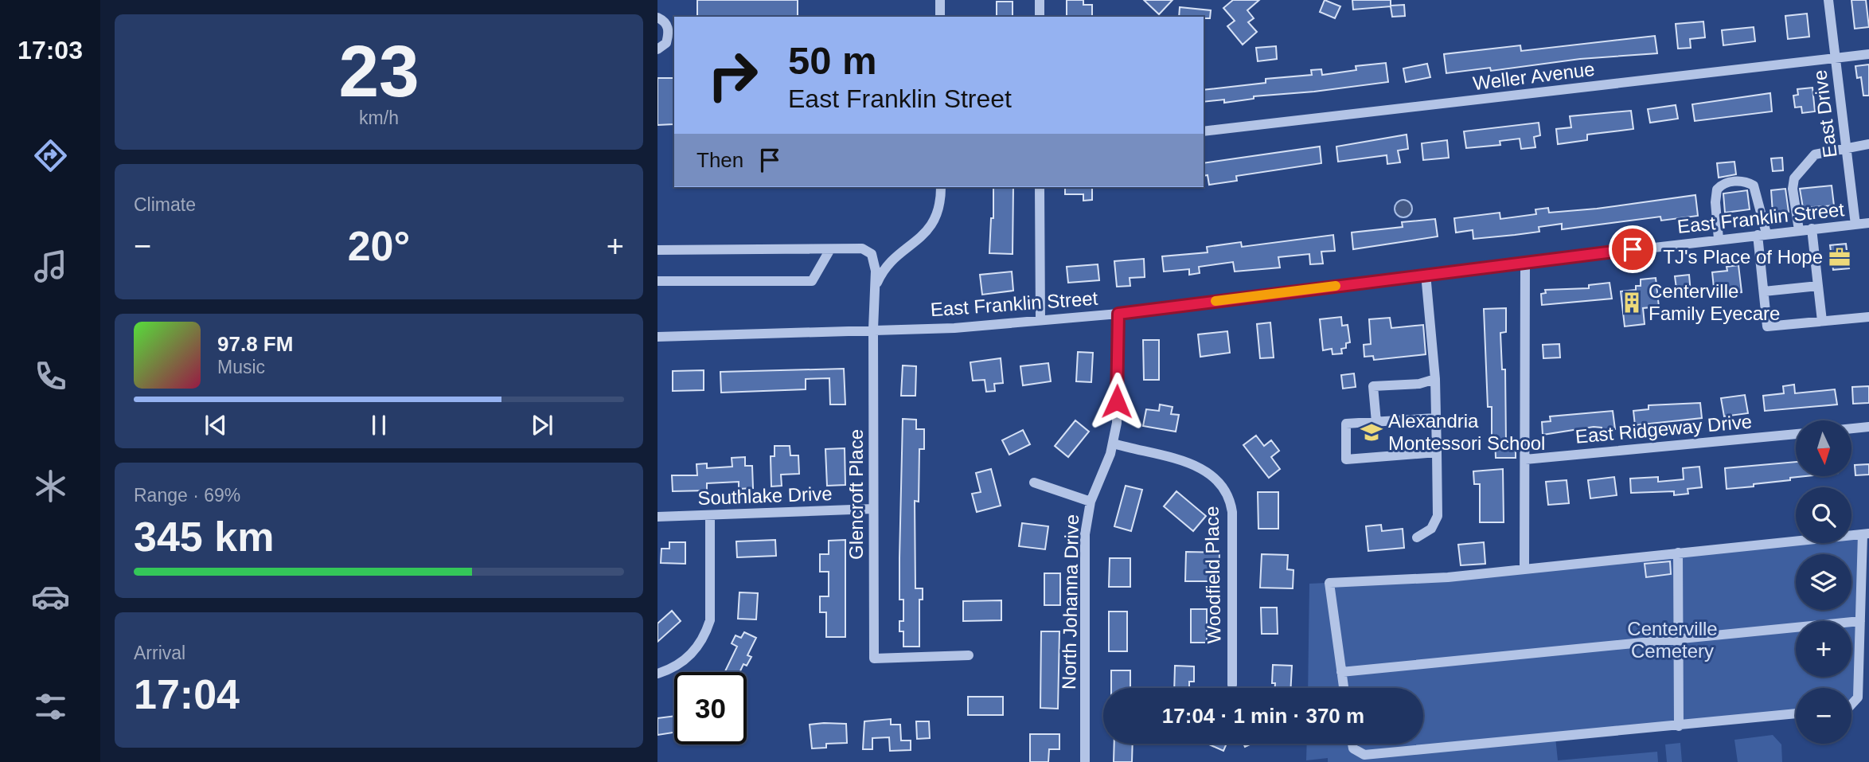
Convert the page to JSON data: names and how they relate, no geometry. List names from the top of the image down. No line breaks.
{"streets":{"street":["Weller Avenue","East Drive","East Franklin Street","East Ridgeway Drive","Glencroft Place","Southlake Drive","Woodfield Place","North Johanna Drive"]},"crossings":[["Weller Avenue","East Drive"],["East Drive","East Franklin Street"],["East Franklin Street","Glencroft Place"],["East Franklin Street","North Johanna Drive"],["Glencroft Place","Southlake Drive"],["Woodfield Place","North Johanna Drive"]],"parks":["Centerville Cemetery"],"places":{"office":["TJ's Place of Hope"],"building":["Centerville Family Eyecare"],"school or university":["Alexandria Montessori School"]},"north":"bottom","page":{"tabs":"17:03","tile":[["23","km/h"],"Climate",["Range · 69%","345 km"],["Arrival","17:04"]],"turn":["50 m","East Franklin Street"],"then":"Then","heat":["−","20°","+"],"song":["97.8 FM","Music"],"map_buttons":["+","−"],"limit":"30","trip":"17:04 · 1 min · 370 m"}}
